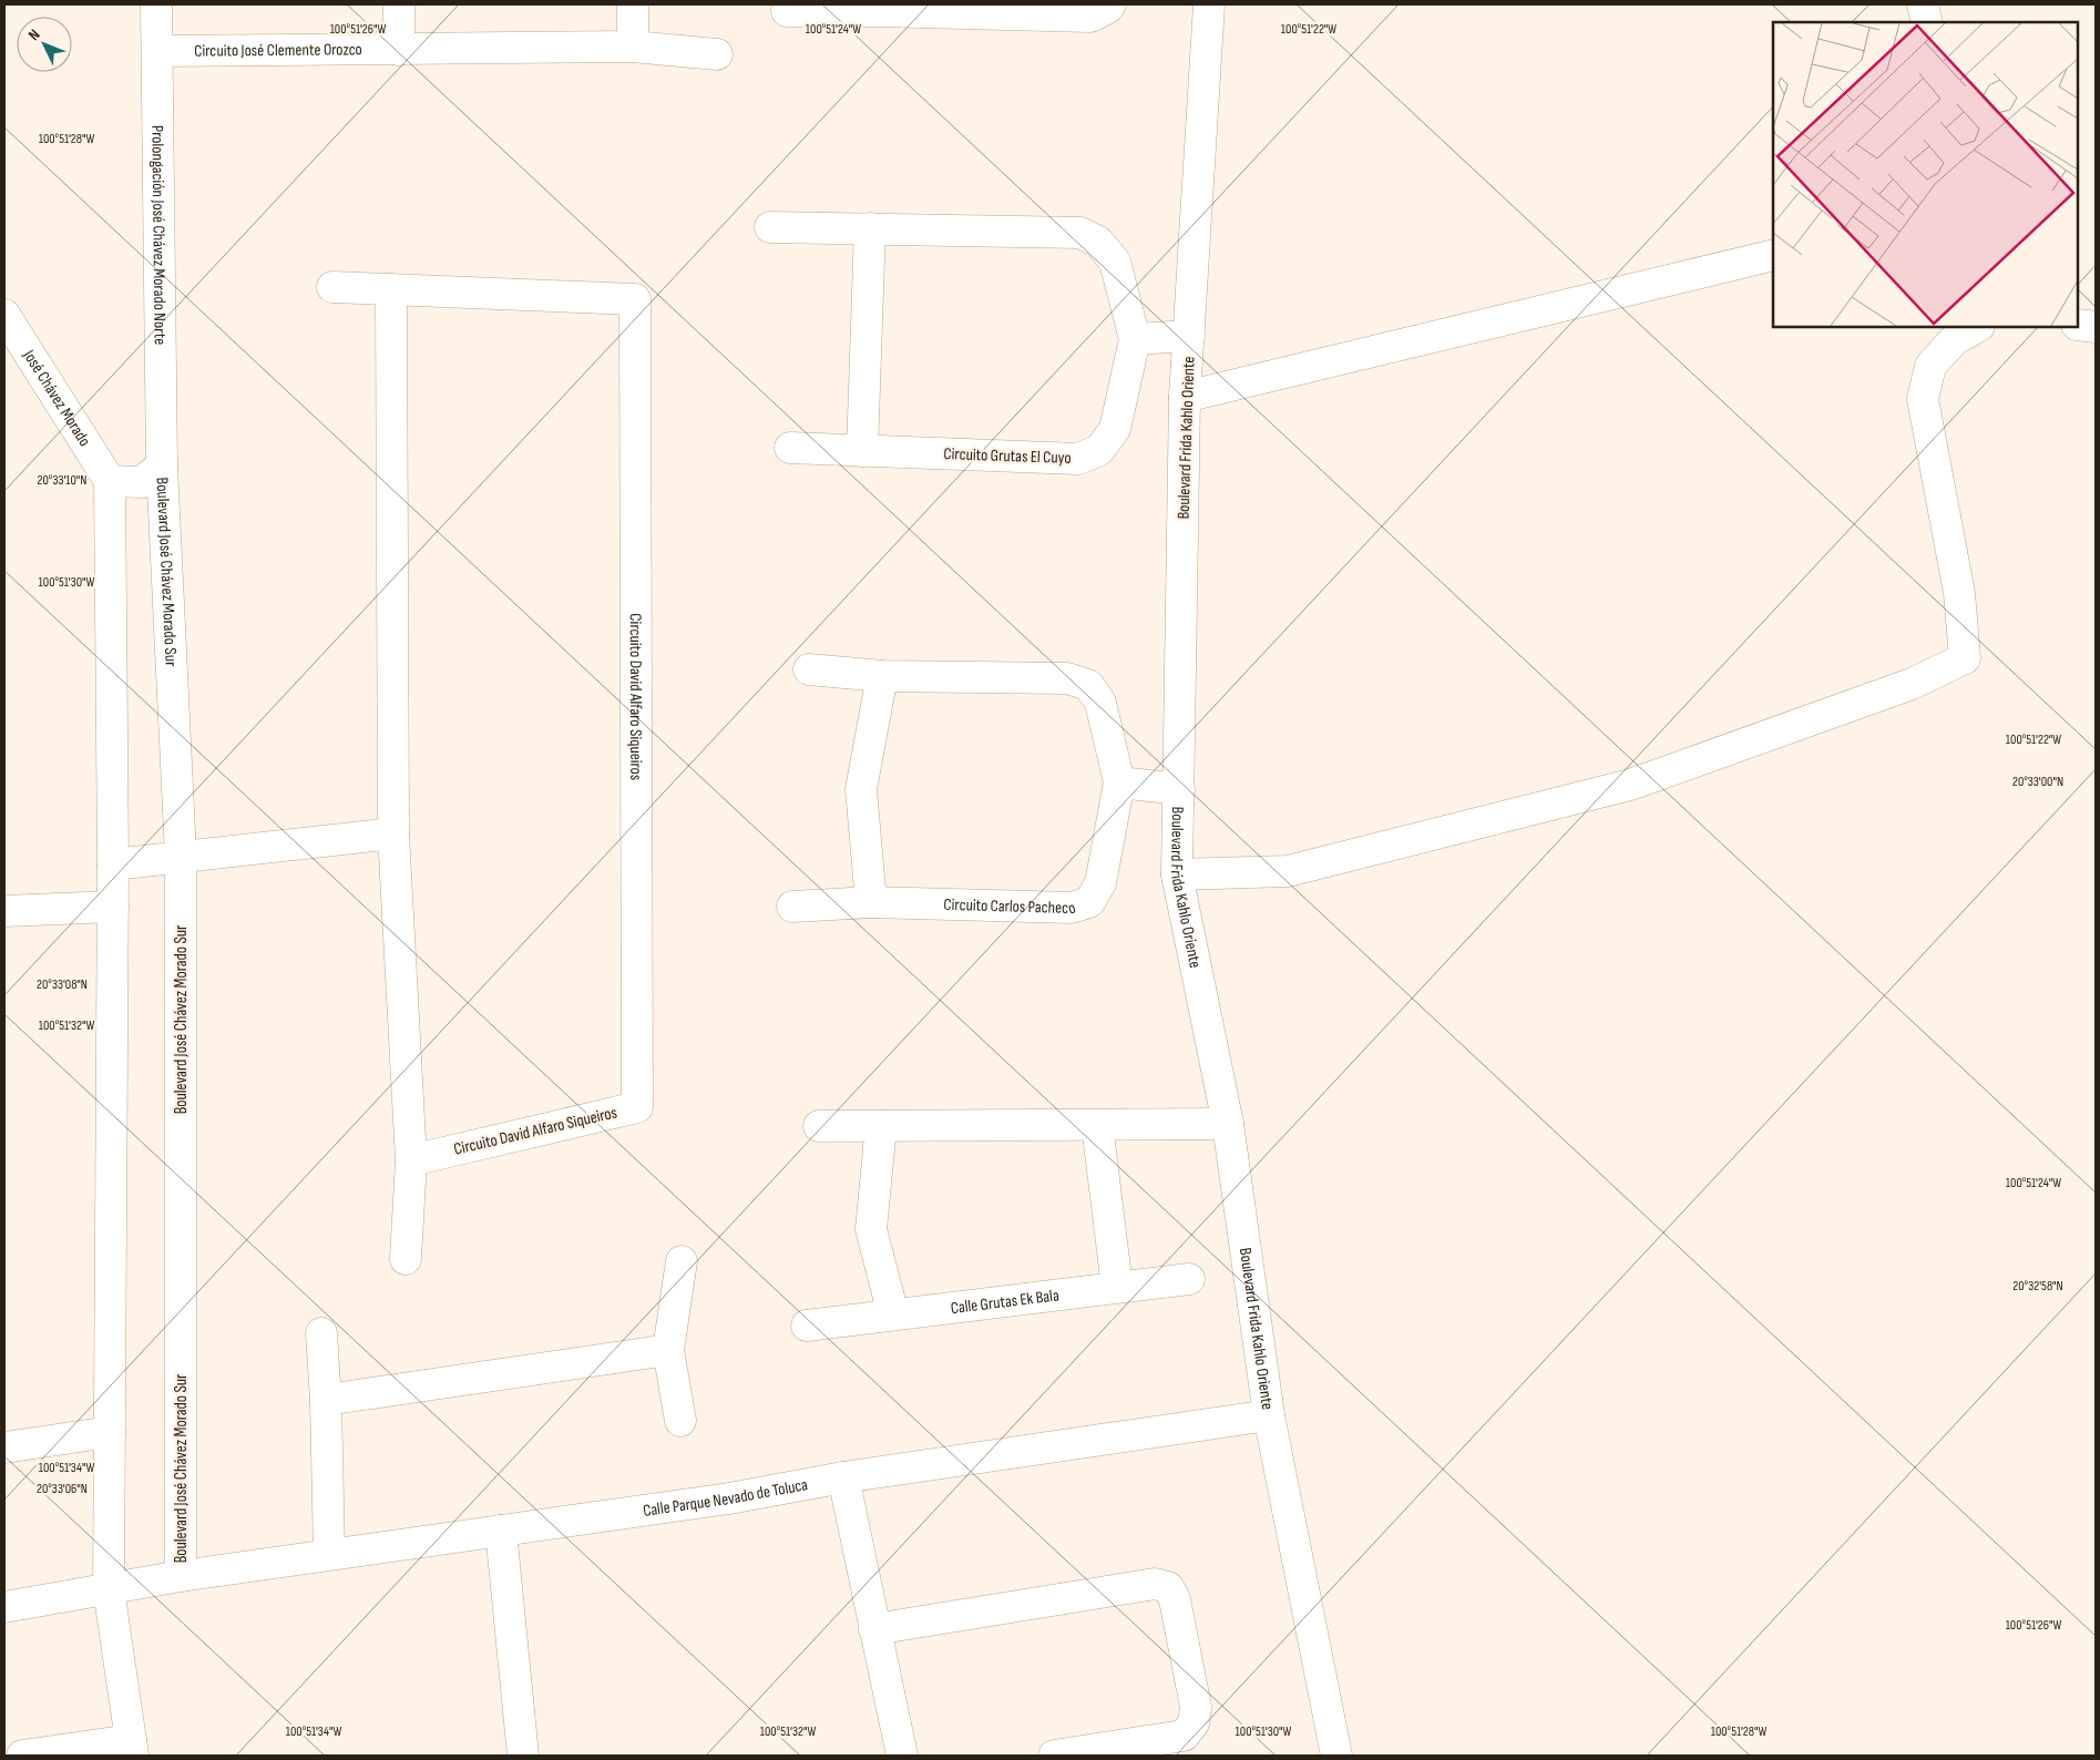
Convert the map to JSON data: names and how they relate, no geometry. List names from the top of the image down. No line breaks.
{"streets":{"street":["Circuito José Clemente Orozco","Prolongación José Chávez Morado Norte","José Chávez Morado","Boulevard Frida Kahlo Oriente","Circuito Grutas El Cuyo","Boulevard José Chávez Morado Sur","Circuito David Alfaro Siqueiros","Circuito Carlos Pacheco","Calle Grutas Ek Bala","Calle Parque Nevado de Toluca"]},"crossings":[["Circuito José Clemente Orozco","Prolongación José Chávez Morado Norte"],["Prolongación José Chávez Morado Norte","Boulevard José Chávez Morado Sur"],["Boulevard Frida Kahlo Oriente","Calle Parque Nevado de Toluca"],["Boulevard José Chávez Morado Sur","Calle Parque Nevado de Toluca"]],"north":"top left","coordinates":["100°51'26\"W","100°51'24\"W","100°51'22\"W","100°51'28\"W","20°33'10\"N","100°51'30\"W","20°33'00\"N","20°33'08\"N","100°51'32\"W","20°32'58\"N","100°51'34\"W","20°33'06\"N"]}
